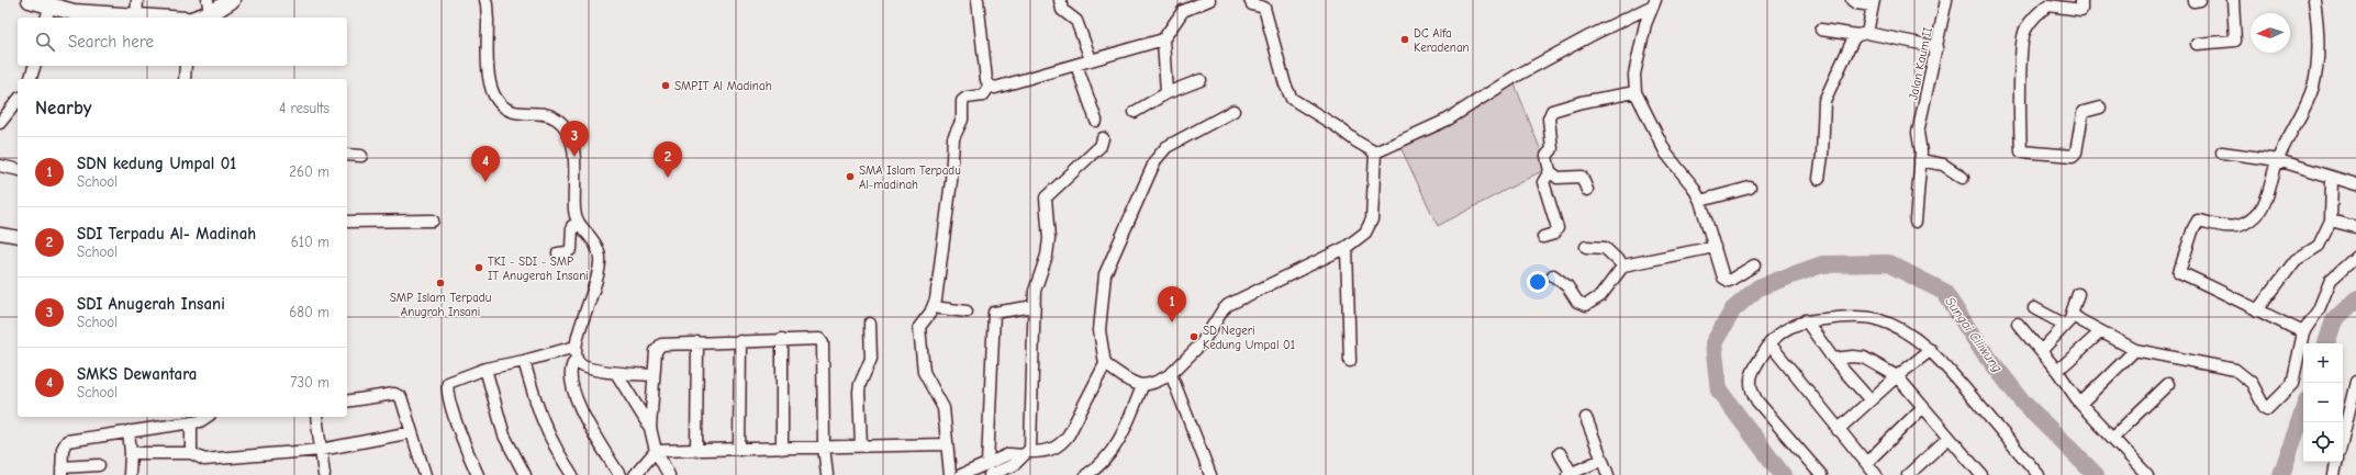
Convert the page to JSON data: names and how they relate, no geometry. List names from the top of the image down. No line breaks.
{"streets":{"street":["Jalan Kaum II"]},"water":["Sungai Ciliwung"],"places":["DC Alfa Keradenan","SMPIT Al Madinah","SMA Islam Terpadu Al-madinah","TKI - SDI - SMP IT Anugerah Insani","SMP Islam Terpadu Anugrah Insani","SD Negeri Kedung Umpal 01"],"north":"left","page":{"search":"Search here","heading":["Nearby","4 results"],"pins":["3","2","4","1"],"list":[{"mark":"1","name":"SDN kedung Umpal 01","note":"School","value":"260 m"},{"mark":"2","name":"SDI Terpadu Al- Madinah","note":"School","value":"610 m"},{"mark":"3","name":"SDI Anugerah Insani","note":"School","value":"680 m"},{"mark":"4","name":"SMKS Dewantara","note":"School","value":"730 m"}],"map_buttons":["+","−"]}}
